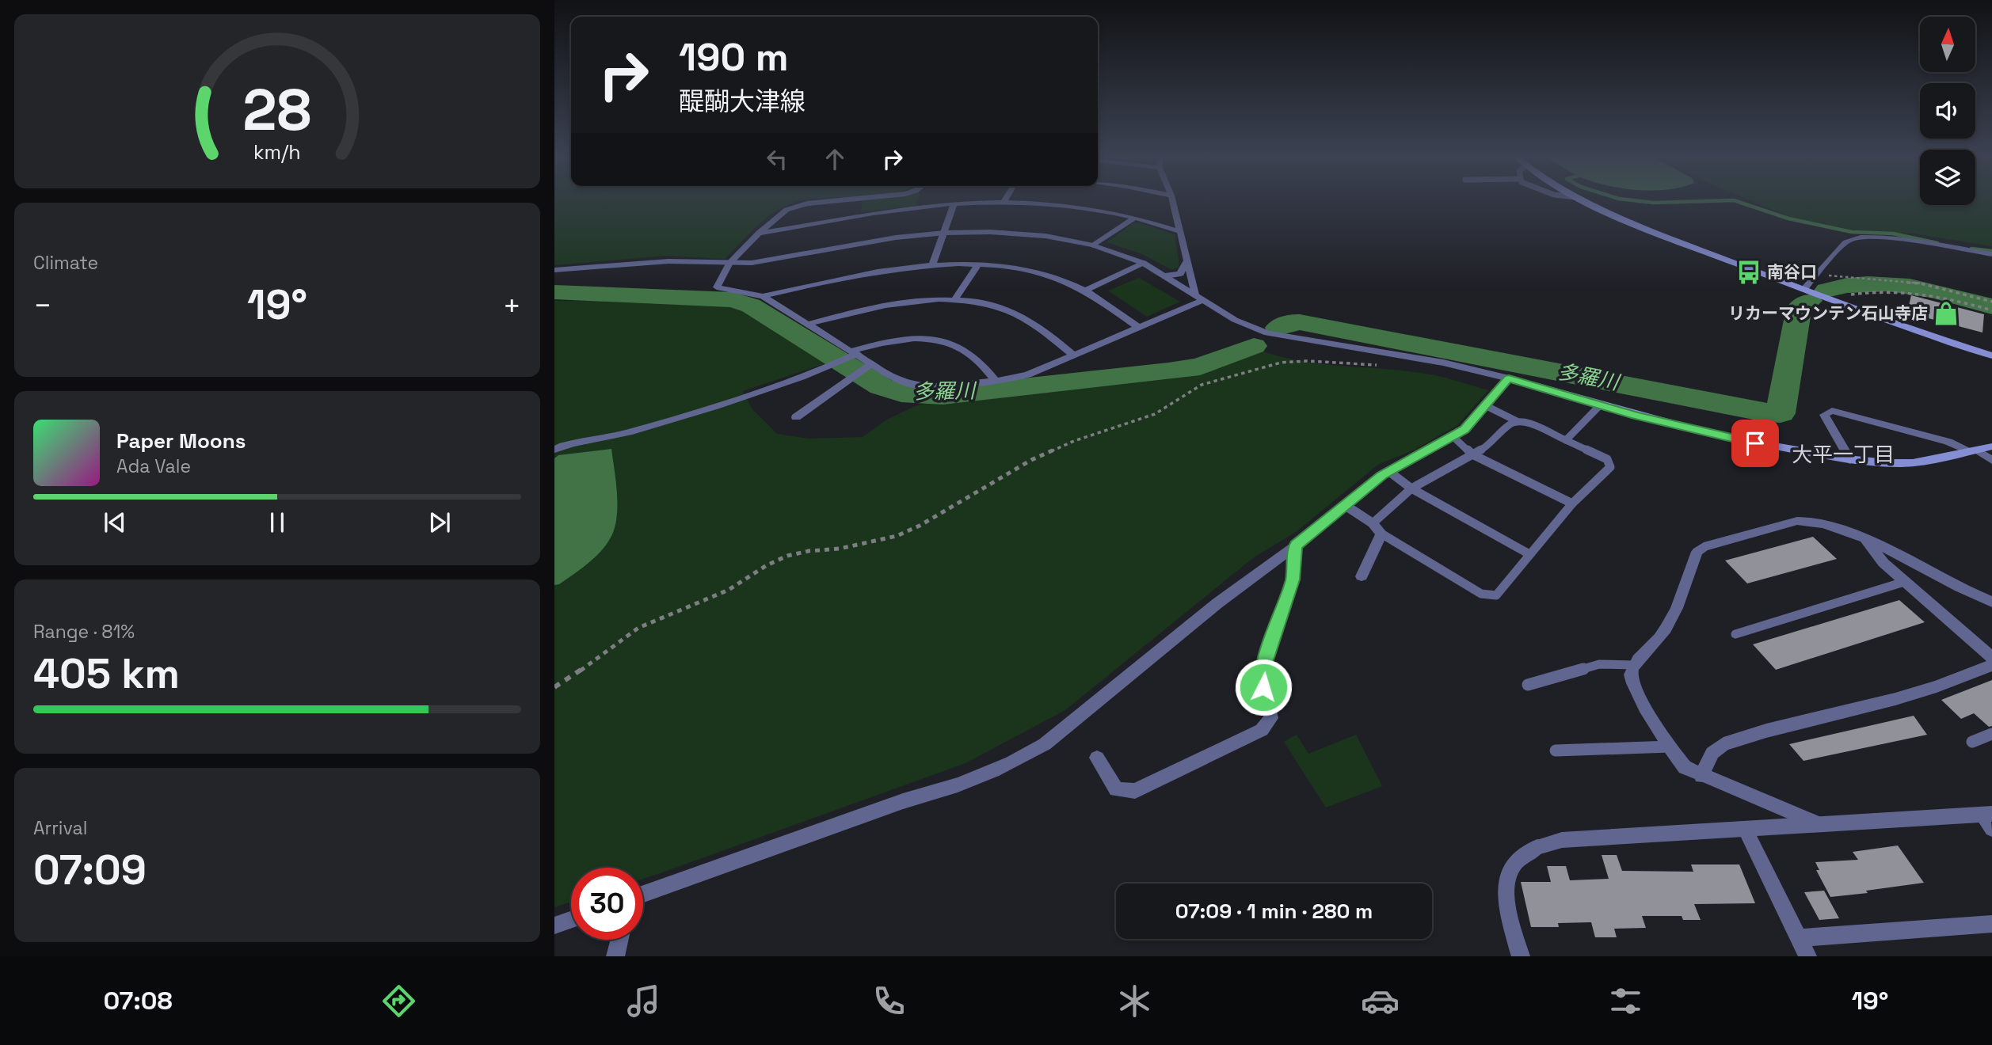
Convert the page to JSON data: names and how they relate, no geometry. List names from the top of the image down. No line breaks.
{"districts":["大平一丁目"],"water":["多羅川"],"places":{"bus stop":["南谷口"],"shop":["リカーマウンテン石山寺店"]},"north":"top","page":{"turn":["190 m","醍醐大津線"],"tile":["Climate",["Range · 81%","405 km"],["Arrival","07:09"]],"heat":["−","19°","+"],"song":["Paper Moons","Ada Vale"],"limit":"30","trip":"07:09 · 1 min · 280 m","tabs":["07:08","19°"],"gauge":["28","km/h"]}}
